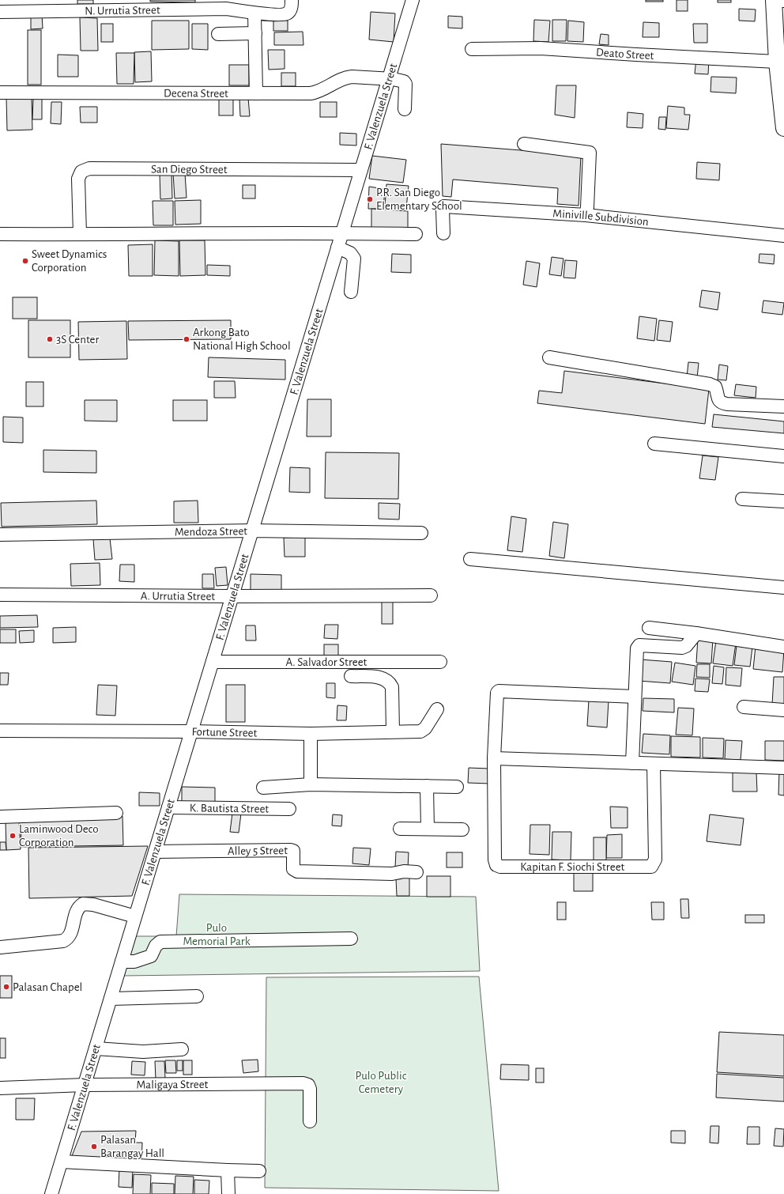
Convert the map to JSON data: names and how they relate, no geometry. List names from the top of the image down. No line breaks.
{"streets":{"street":["N. Urrutia Street","Deato Street","Decena Street","F. Valenzuela Street","San Diego Street","Miniville Subdivision","Mendoza Street","A. Urrutia Street","A. Salvador Street","Fortune Street","K. Bautista Street","Alley 5 Street","Kapitan F. Siochi Street","Maligaya Street"]},"crossings":[["Decena Street","F. Valenzuela Street"],["F. Valenzuela Street","San Diego Street"],["F. Valenzuela Street","Mendoza Street"],["F. Valenzuela Street","A. Urrutia Street"],["F. Valenzuela Street","A. Salvador Street"],["F. Valenzuela Street","Fortune Street"],["F. Valenzuela Street","K. Bautista Street"],["F. Valenzuela Street","Alley 5 Street"],["F. Valenzuela Street","Maligaya Street"]],"parks":["Pulo Memorial Park","Pulo Public Cemetery"],"places":["P.R. San Diego Elementary School","Sweet Dynamics Corporation","3S Center","Arkong Bato National High School","Laminwood Deco Corporation","Palasan Chapel","Palasan Barangay Hall"]}
